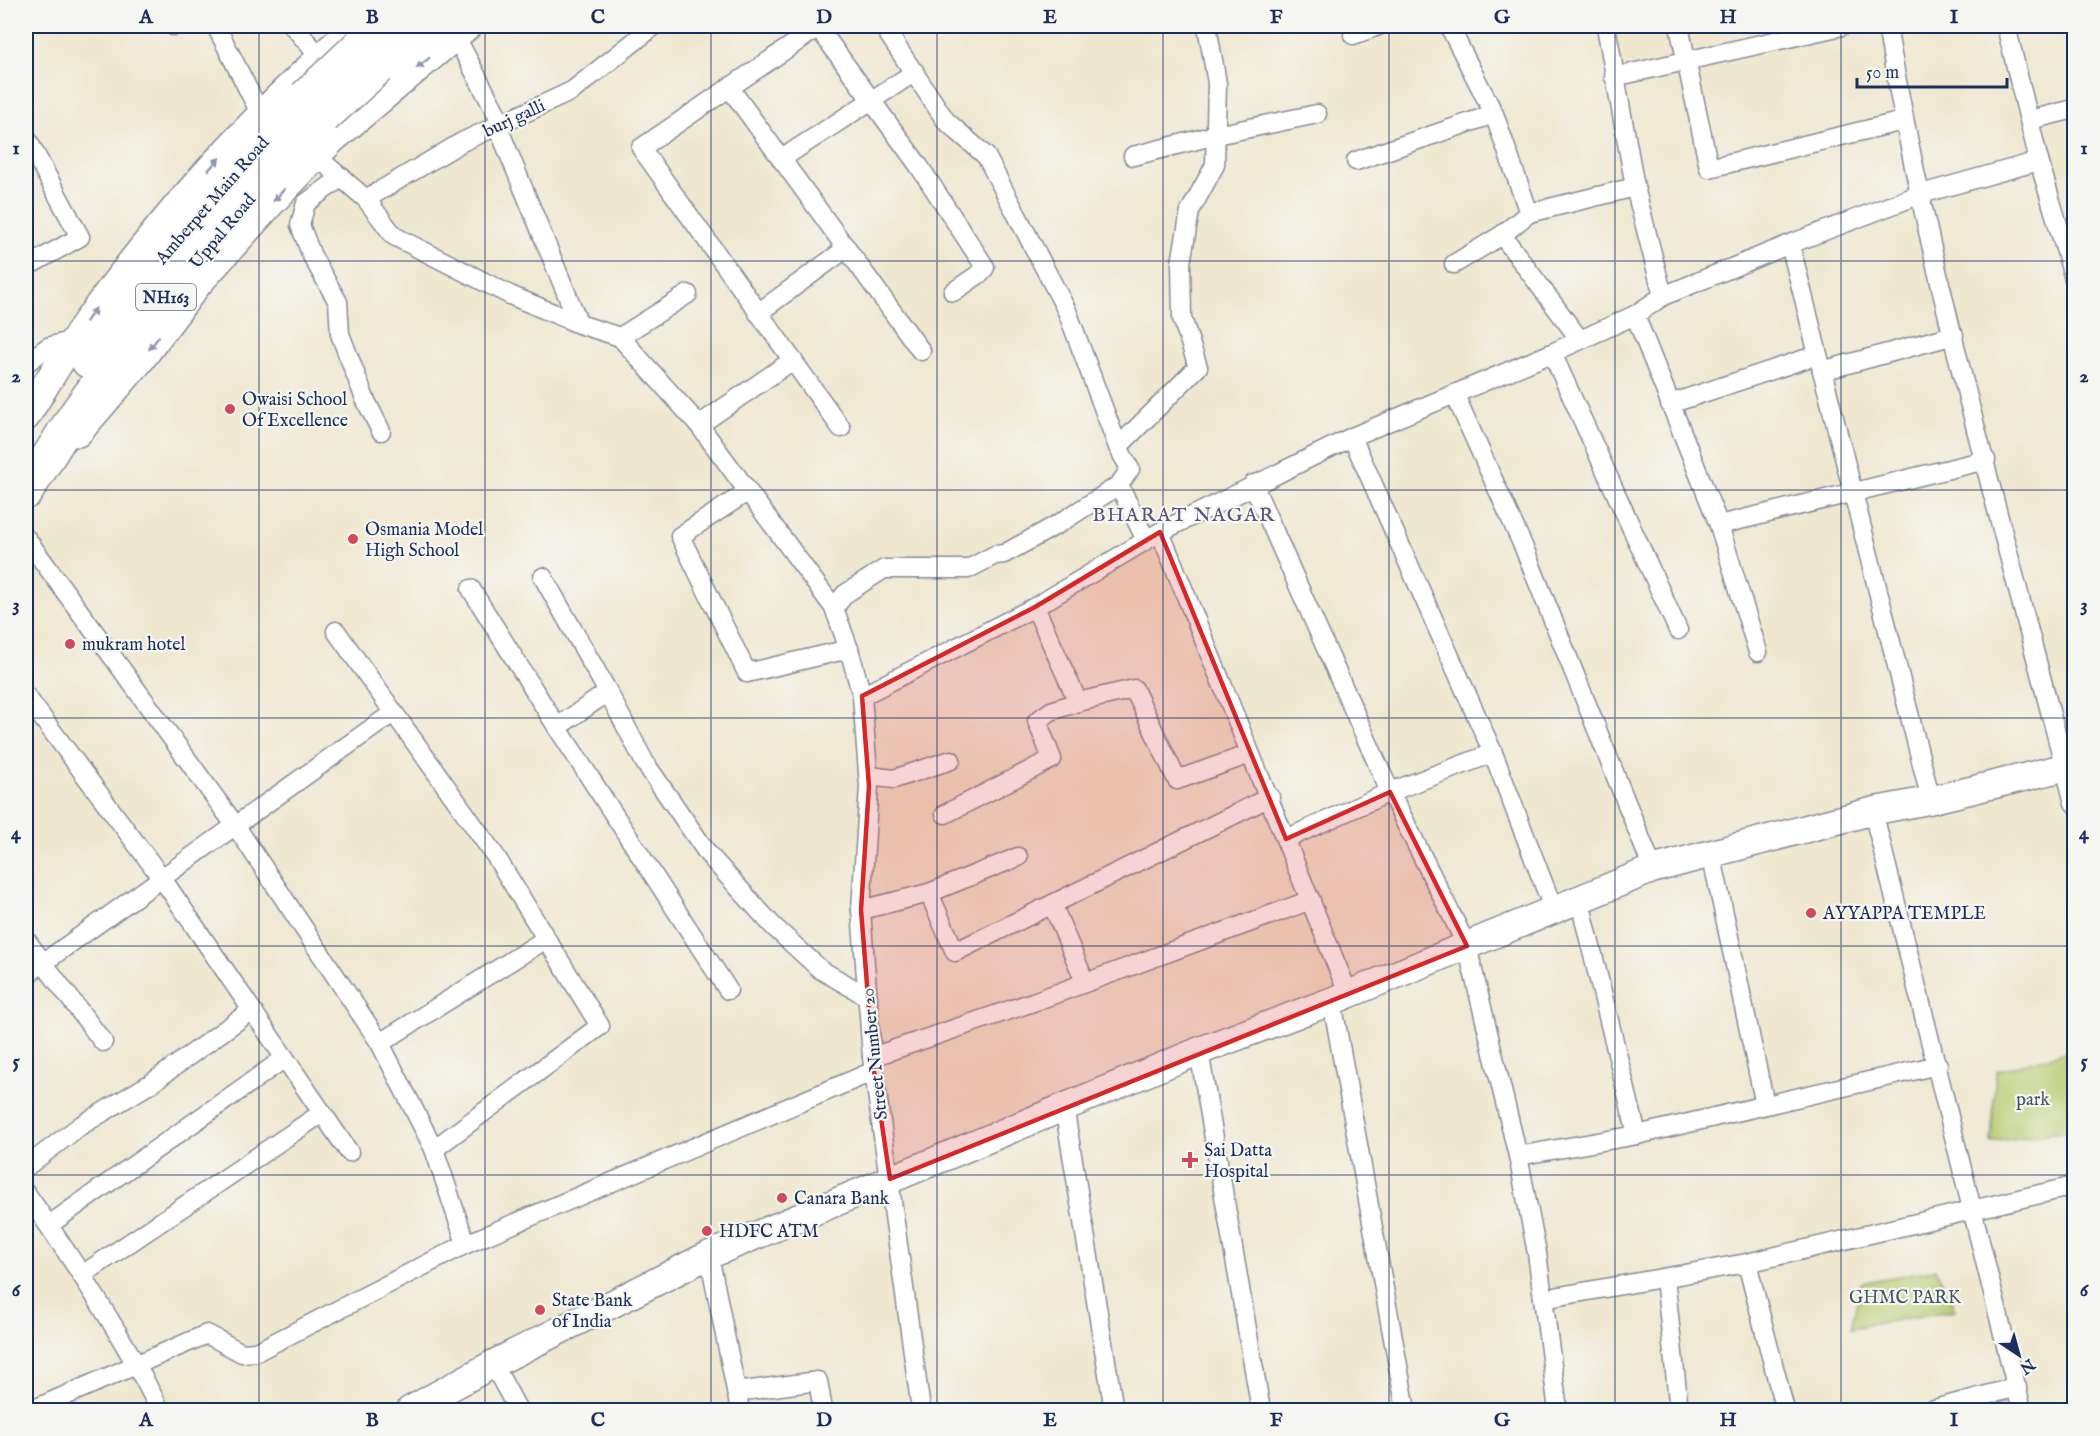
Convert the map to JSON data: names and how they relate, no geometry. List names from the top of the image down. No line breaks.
{"streets":{"highway":["Uppal Road","NH163"],"street":["burj galli","Street Number 20"]},"crossings":[["Uppal Road","NH163"]],"districts":["BHARAT NAGAR"],"parks":["park","GHMC PARK"],"places":{"other":["Owaisi School Of Excellence","Osmania Model High School","mukram hotel","AYYAPPA TEMPLE","Canara Bank","HDFC ATM","State Bank of India"],"health":["Sai Datta Hospital"]},"scale_bar":"50 m","north":"bottom right","grid":{"columns":["A","B","C","D","E","F","G","H","I"],"rows":["1","2","3","4","5","6"]}}
